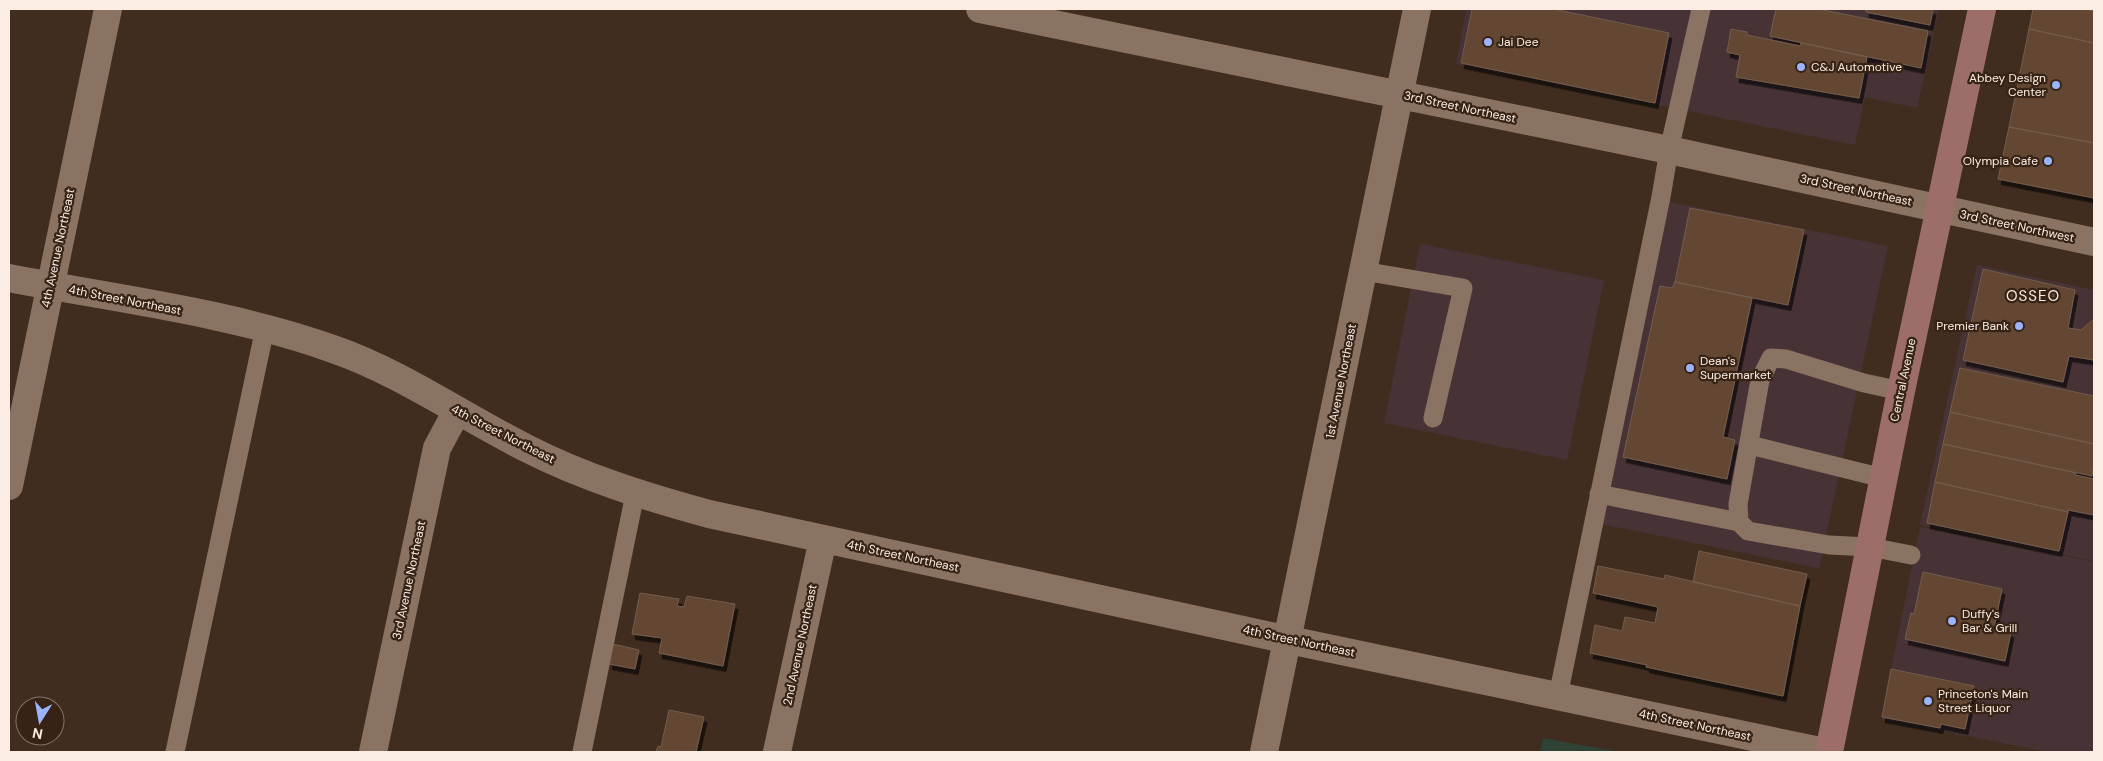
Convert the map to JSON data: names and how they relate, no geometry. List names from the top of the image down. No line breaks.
{"streets":{"street":["3rd Street Northeast","3rd Street Northwest","4th Avenue Northeast","4th Street Northeast","Central Avenue","1st Avenue Northeast","3rd Avenue Northeast","2nd Avenue Northeast"]},"crossings":[["3rd Street Northeast","3rd Street Northwest"],["3rd Street Northeast","Central Avenue"],["3rd Street Northeast","1st Avenue Northeast"],["3rd Street Northwest","Central Avenue"],["4th Avenue Northeast","4th Street Northeast"],["4th Street Northeast","Central Avenue"],["4th Street Northeast","1st Avenue Northeast"],["4th Street Northeast","3rd Avenue Northeast"],["4th Street Northeast","2nd Avenue Northeast"]],"districts":["OSSEO"],"places":["Jai Dee","C&J Automotive","Abbey Design Center","Olympia Cafe","Premier Bank","Dean's Supermarket","Duffy's Bar & Grill","Princeton's Main Street Liquor"],"north":"bottom"}
